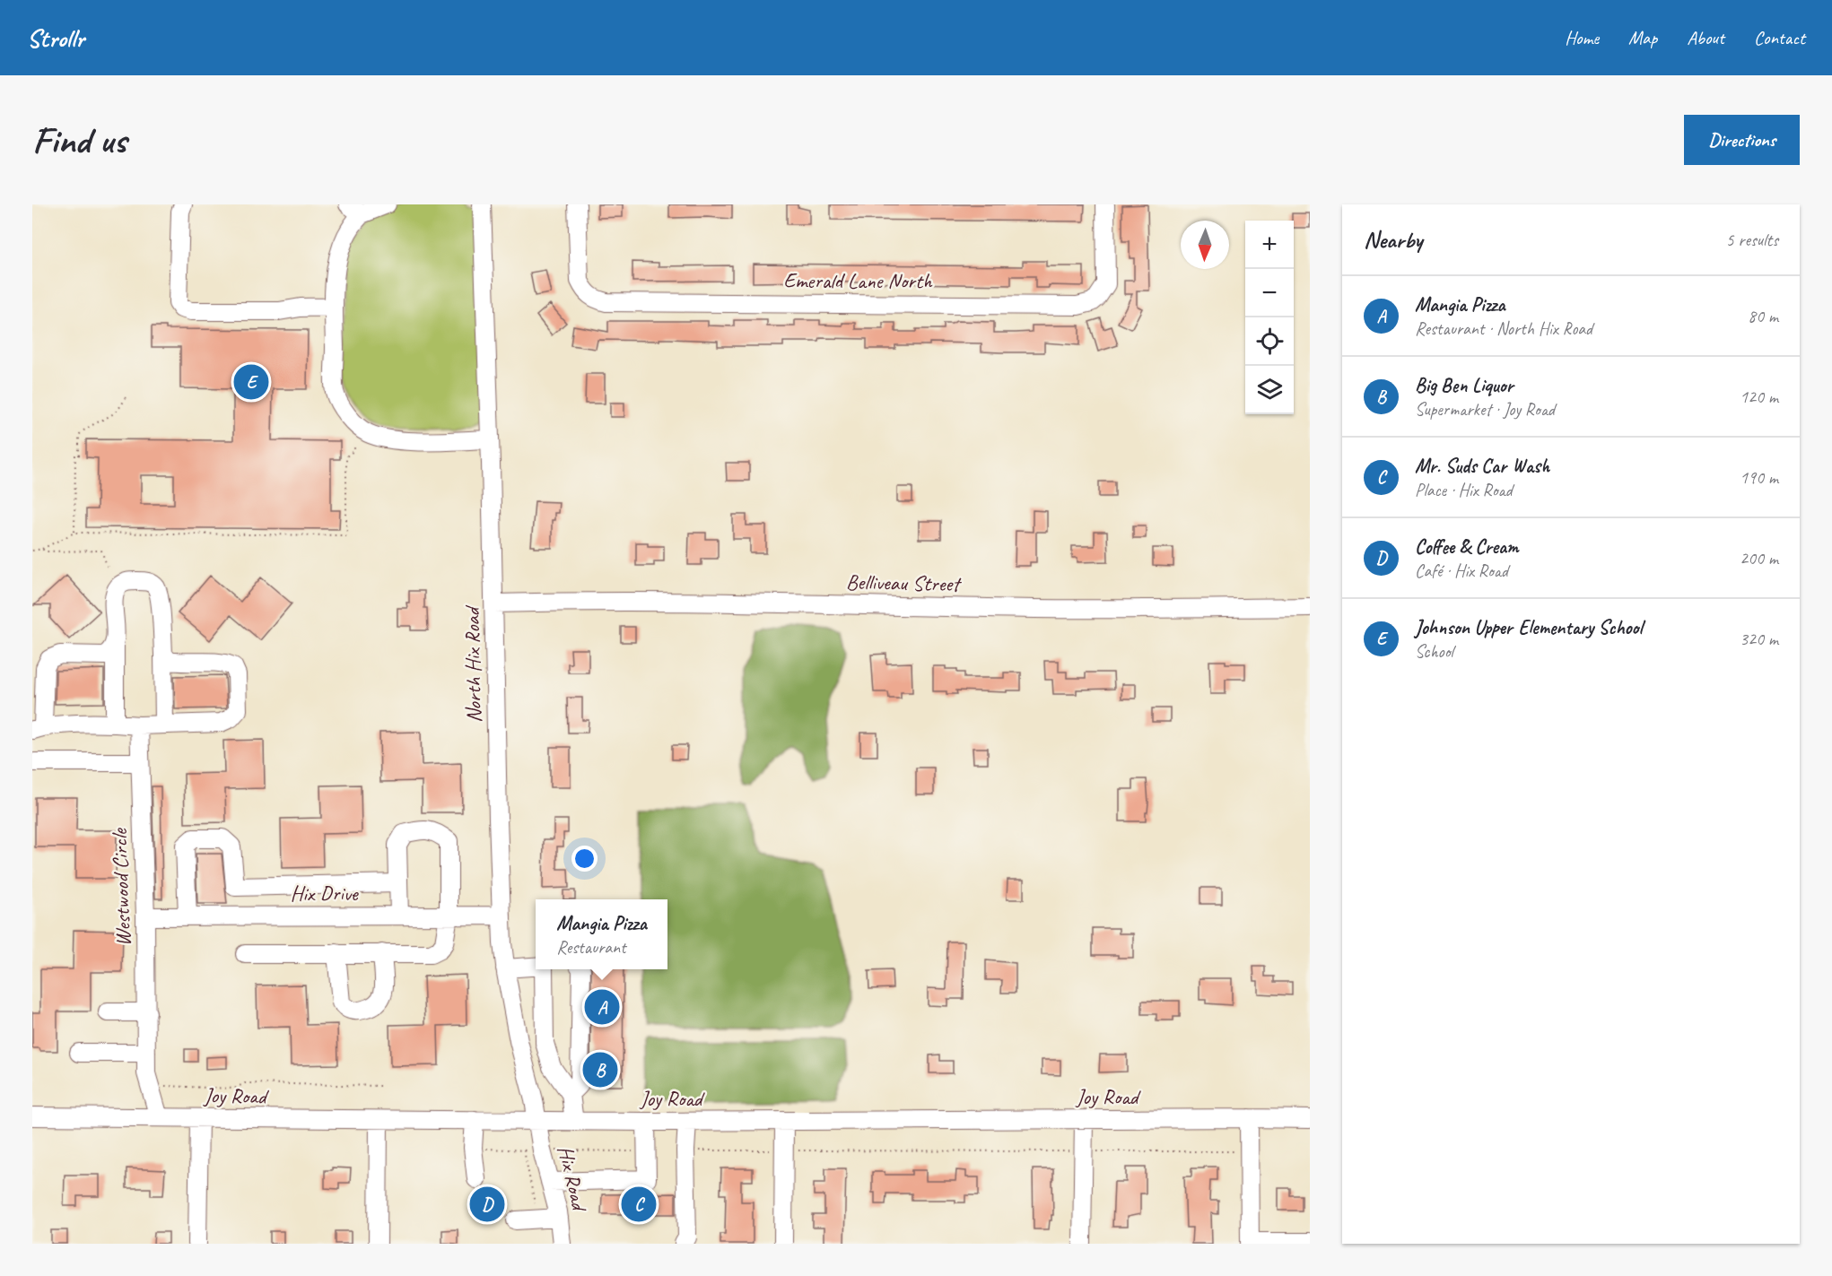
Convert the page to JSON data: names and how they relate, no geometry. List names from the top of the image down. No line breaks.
{"streets":{"street":["Emerald Lane North","Belliveau Street","North Hix Road","Westwood Circle","Hix Drive","Joy Road","Hix Road"]},"crossings":[["Belliveau Street","North Hix Road"],["North Hix Road","Hix Drive"],["North Hix Road","Joy Road"],["North Hix Road","Hix Road"],["Westwood Circle","Hix Drive"],["Westwood Circle","Joy Road"],["Joy Road","Hix Road"]],"north":"bottom","page":{"header":"Strollr","nav":["Home","Map","About","Contact"],"buttons":"Directions","title":"Find us","heading":["Nearby","5 results"],"map_buttons":["+","−"],"list":[{"mark":"A","name":"Mangia Pizza","note":"Restaurant · North Hix Road","value":"80 m"},{"mark":"B","name":"Big Ben Liquor","note":"Supermarket · Joy Road","value":"120 m"},{"mark":"C","name":"Mr. Suds Car Wash","note":"Place · Hix Road","value":"190 m"},{"mark":"D","name":"Coffee & Cream","note":"Café · Hix Road","value":"200 m"},{"mark":"E","name":"Johnson Upper Elementary School","note":"School","value":"320 m"}],"pins":["E","A","B","C","D"],"popup":["Mangia Pizza","Restaurant"]}}
